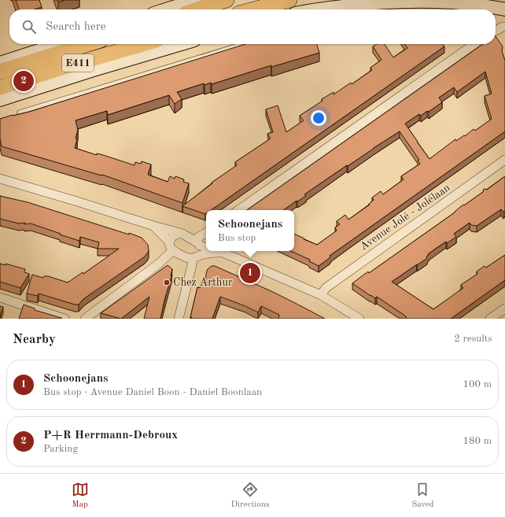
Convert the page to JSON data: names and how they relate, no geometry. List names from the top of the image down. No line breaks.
{"streets":{"highway":["E411"],"street":["Avenue Jolé - Jolélaan"]},"places":["Chez Arthur"],"page":{"search":"Search here","pins":["2","1"],"popup":["Schoonejans","Bus stop"],"heading":["Nearby","2 results"],"list":[{"mark":"1","name":"Schoonejans","note":"Bus stop · Avenue Daniel Boon - Daniel Boonlaan","value":"100 m"},{"mark":"2","name":"P+R Herrmann-Debroux","note":"Parking","value":"180 m"}],"nav":["Map","Directions","Saved"]}}
